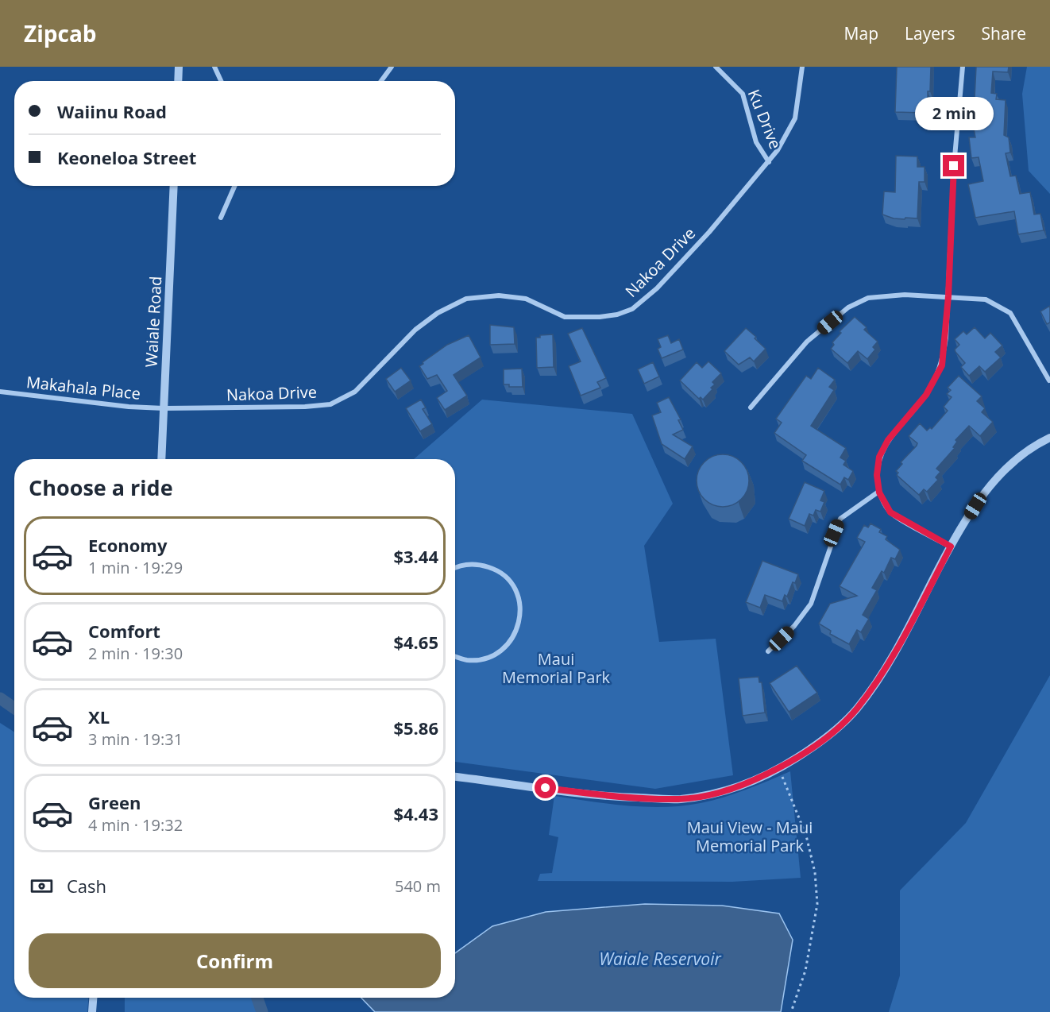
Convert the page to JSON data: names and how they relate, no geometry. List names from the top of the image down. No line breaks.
{"streets":{"street":["Ku Drive","Nakoa Drive","Waiale Road","Makahala Place"]},"crossings":[["Ku Drive","Nakoa Drive"],["Nakoa Drive","Waiale Road"],["Nakoa Drive","Makahala Place"],["Waiale Road","Makahala Place"]],"water":["Waiale Reservoir"],"parks":["Maui Memorial Park","Maui View - Maui Memorial Park"],"page":{"header":"Zipcab","nav":["Map","Layers","Share"],"banner":["Waiinu Road","Keoneloa Street"],"bubble":"2 min","heading":"Choose a ride","list":[{"name":"Economy","note":"1 min · 19:29","value":"$3.44"},{"name":"Comfort","note":"2 min · 19:30","value":"$4.65"},{"name":"XL","note":"3 min · 19:31","value":"$5.86"},{"name":"Green","note":"4 min · 19:32","value":"$4.43"}],"pay":["Cash","540 m"],"buttons":"Confirm"}}
